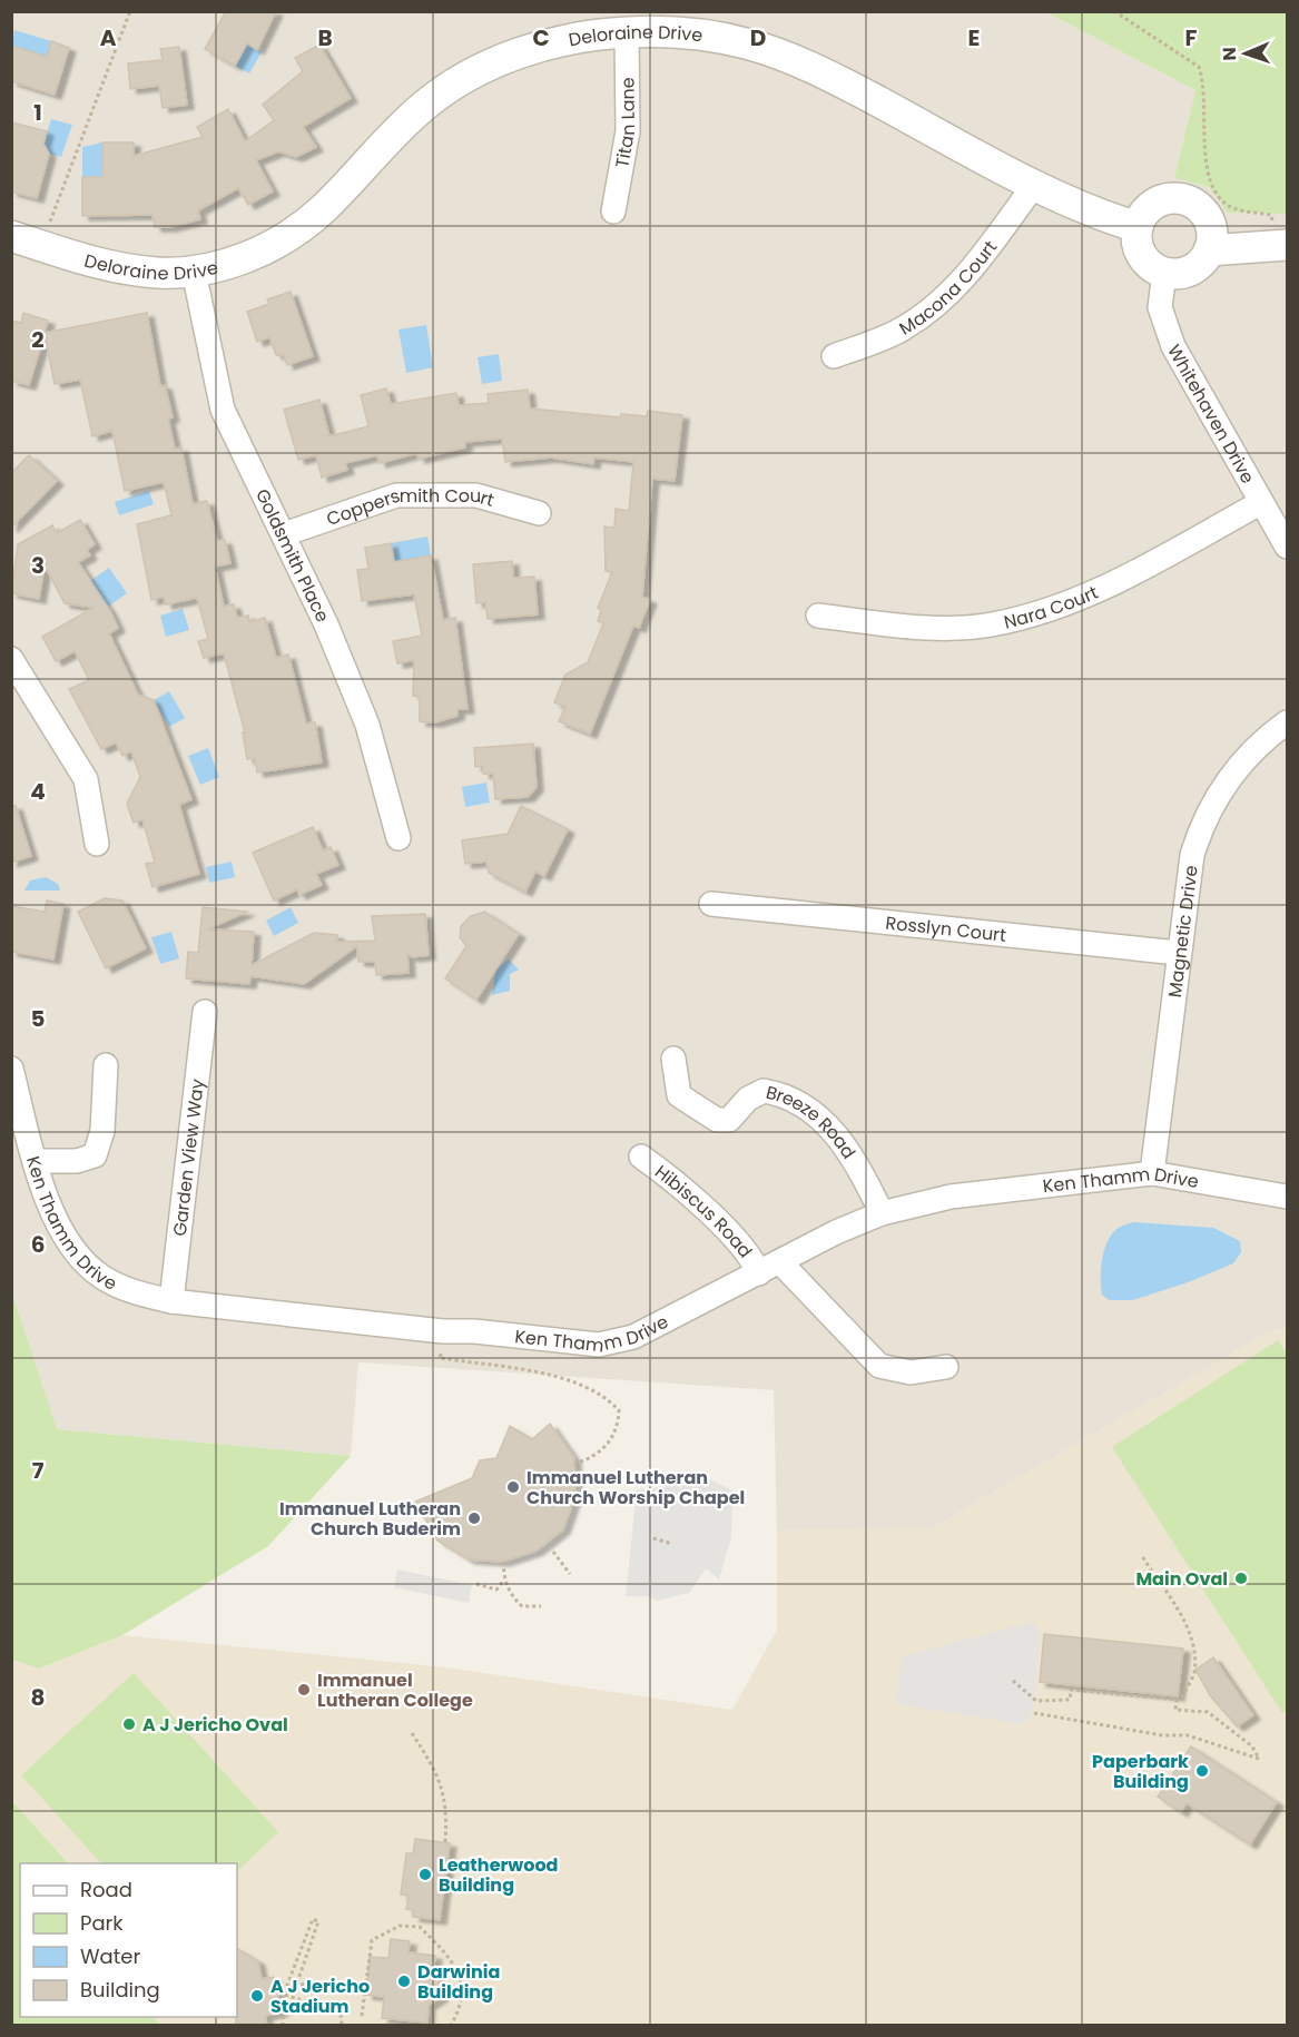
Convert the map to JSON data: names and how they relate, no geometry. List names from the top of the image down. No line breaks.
{"streets":{"street":["Deloraine Drive","Titan Lane","Macona Court","Whitehaven Drive","Coppersmith Court","Goldsmith Place","Nara Court","Rosslyn Court","Magnetic Drive","Breeze Road","Garden View Way","Ken Thamm Drive","Hibiscus Road"]},"crossings":[["Deloraine Drive","Titan Lane"],["Deloraine Drive","Macona Court"],["Deloraine Drive","Whitehaven Drive"],["Deloraine Drive","Goldsmith Place"],["Whitehaven Drive","Nara Court"],["Coppersmith Court","Goldsmith Place"],["Rosslyn Court","Magnetic Drive"],["Magnetic Drive","Ken Thamm Drive"],["Breeze Road","Ken Thamm Drive"],["Garden View Way","Ken Thamm Drive"],["Ken Thamm Drive","Hibiscus Road"]],"places":["Immanuel Lutheran Church Worship Chapel","Immanuel Lutheran Church Buderim","Main Oval","Immanuel Lutheran College","A J Jericho Oval","Paperbark Building","Leatherwood Building","Darwinia Building","A J Jericho Stadium"],"legend":["Road","Park","Water","Building"],"north":"left","grid":{"columns":["A","B","C","D","E","F"],"rows":["1","2","3","4","5","6","7","8"]}}
